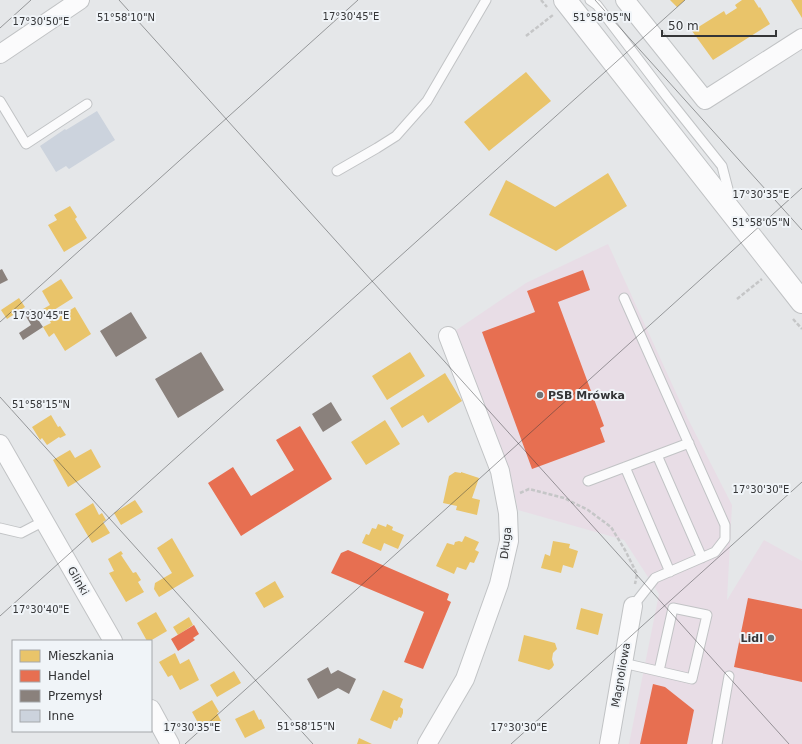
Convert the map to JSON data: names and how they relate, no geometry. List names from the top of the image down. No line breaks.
{"streets":{"street":["Długa","Glinki","Magnoliowa"]},"places":["PSB Mrówka","Lidl"],"legend":["Mieszkania","Handel","Przemysł","Inne"],"scale_bar":"50 m","coordinates":["17°30'45\"E","51°58'05\"N","51°58'10\"N","17°30'50\"E","17°30'35\"E","51°58'15\"N","17°30'30\"E","17°30'40\"E"]}
